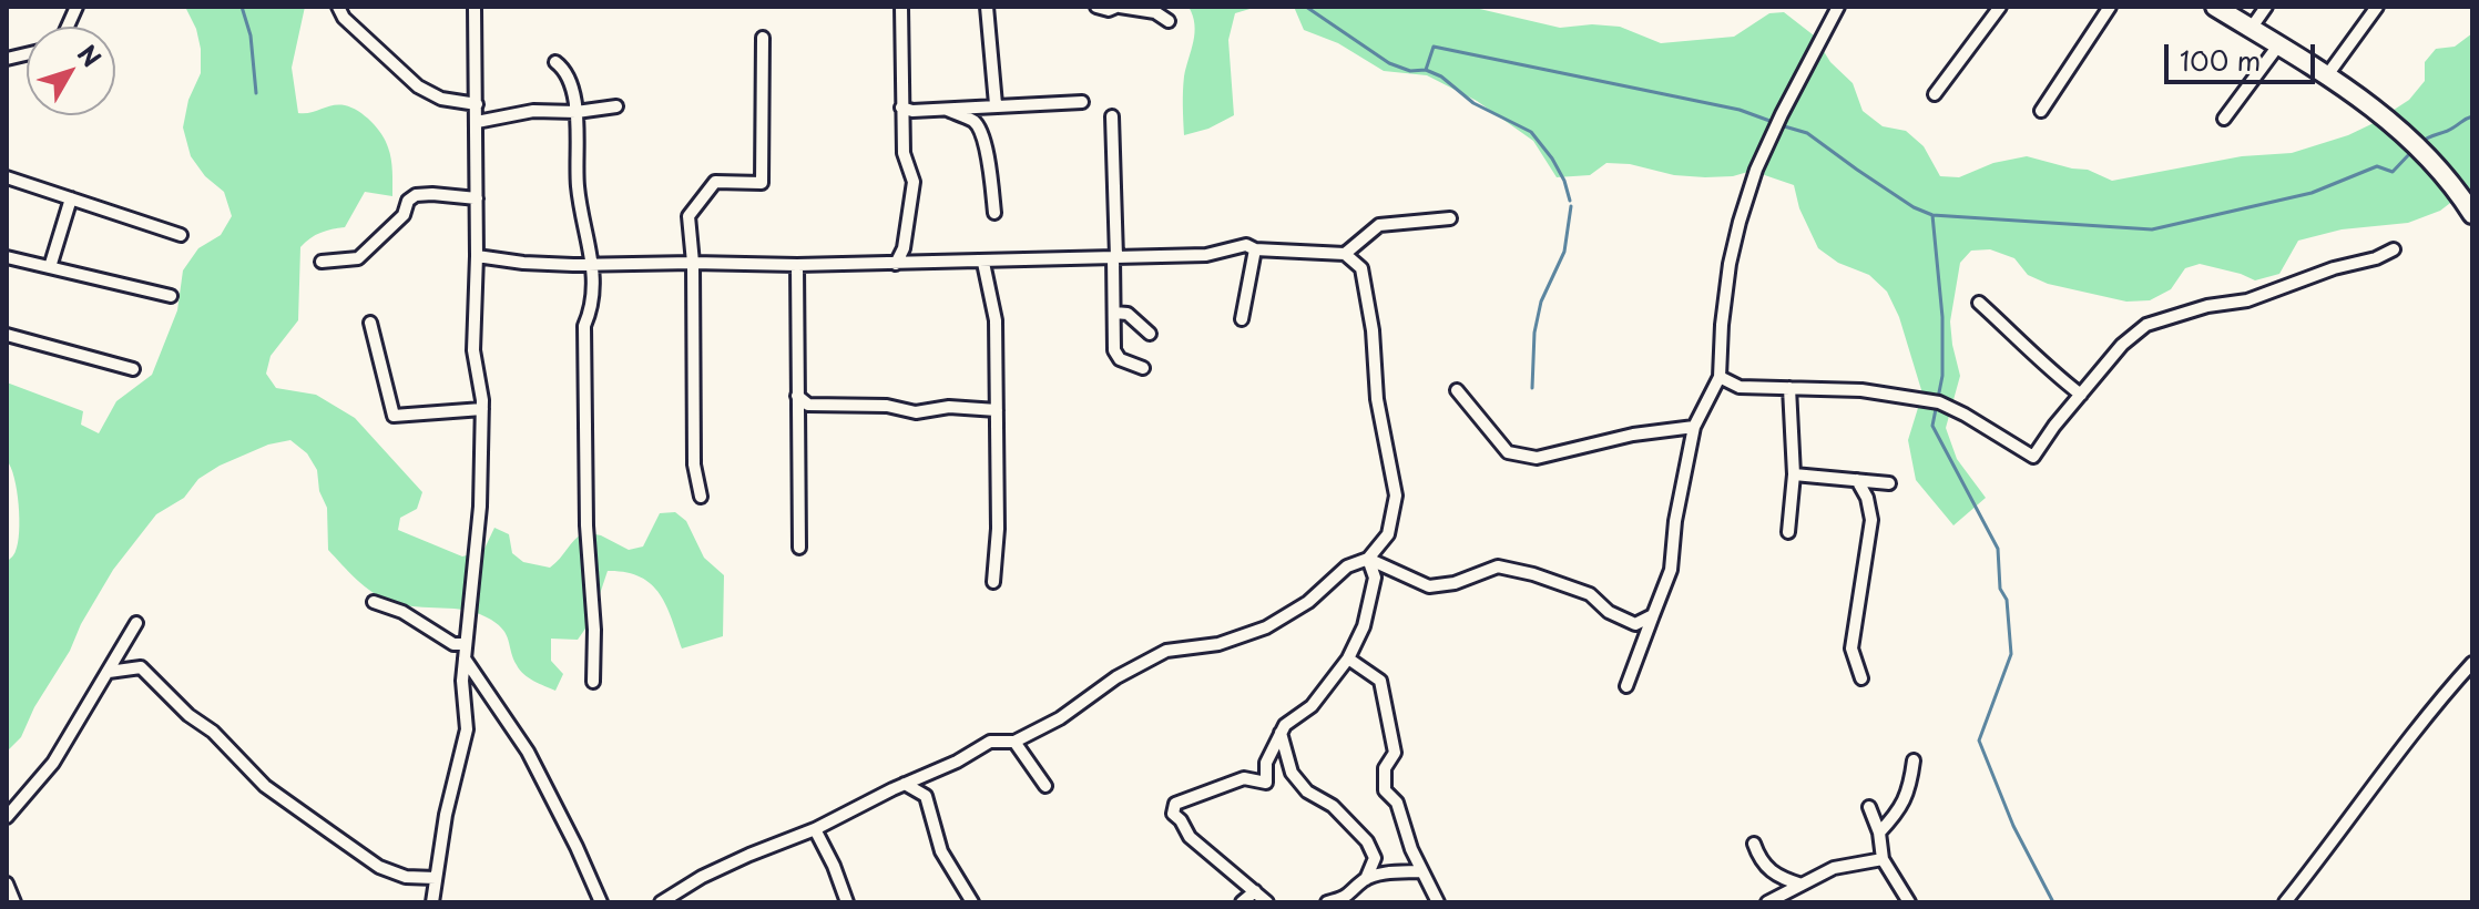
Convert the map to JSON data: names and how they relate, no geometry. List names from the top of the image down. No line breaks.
{"scale_bar":"100 m","north":"top right"}
